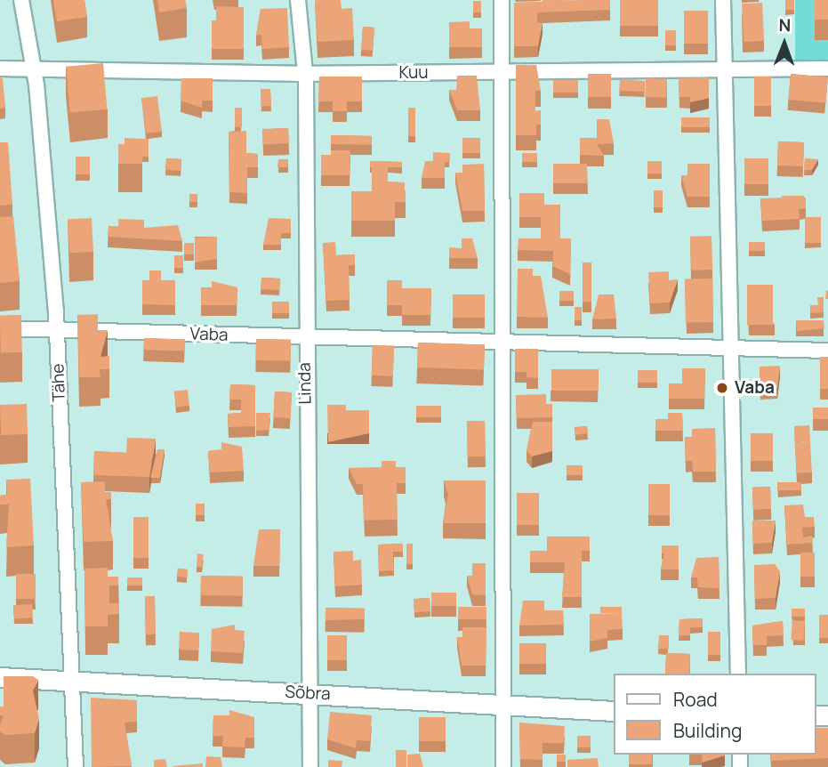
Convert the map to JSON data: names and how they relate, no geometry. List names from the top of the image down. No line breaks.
{"streets":{"street":["Kuu","Vaba","Tähe","Linda","Sõbra"]},"crossings":[["Kuu","Tähe"],["Kuu","Linda"],["Vaba","Tähe"],["Vaba","Linda"],["Tähe","Sõbra"],["Linda","Sõbra"]],"places":["Vaba"],"legend":["Road","Building"],"north":"top"}
